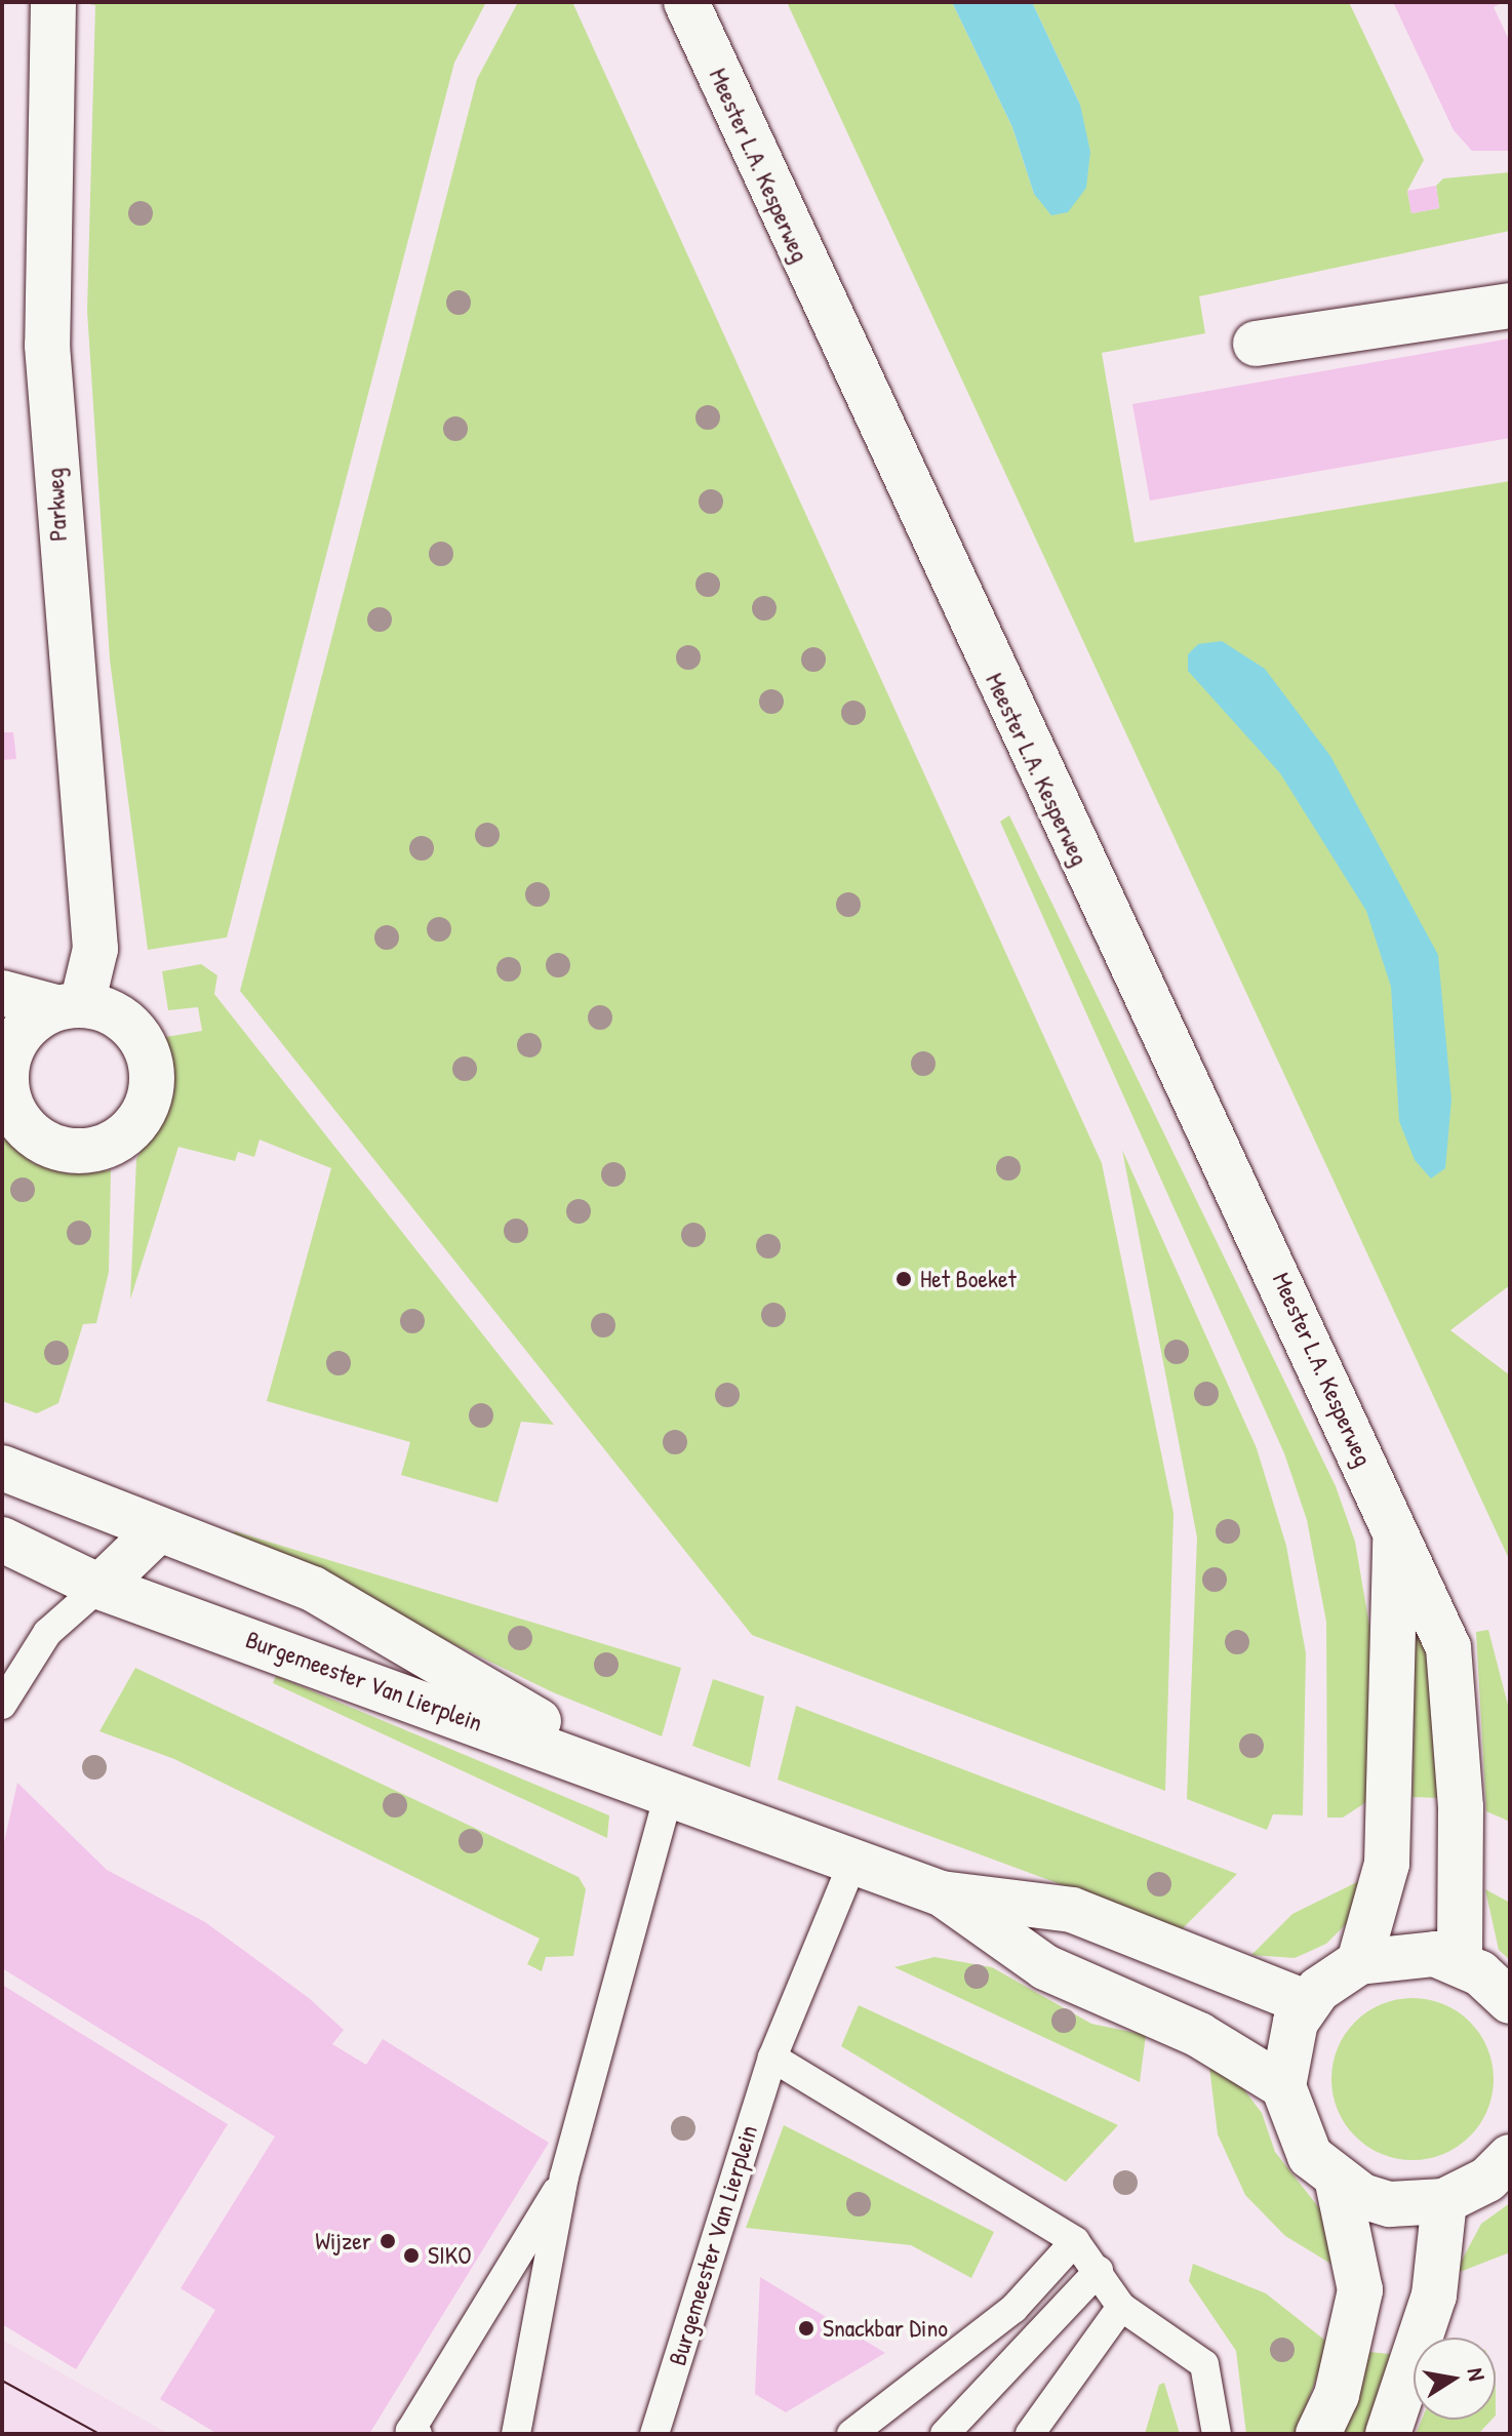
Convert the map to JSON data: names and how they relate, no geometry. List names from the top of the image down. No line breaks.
{"streets":{"street":["Meester L.A. Kesperweg","Parkweg","Burgemeester Van Lierplein"]},"places":["Het Boeket","Wijzer","SIKO","Snackbar Dino"],"north":"right"}
